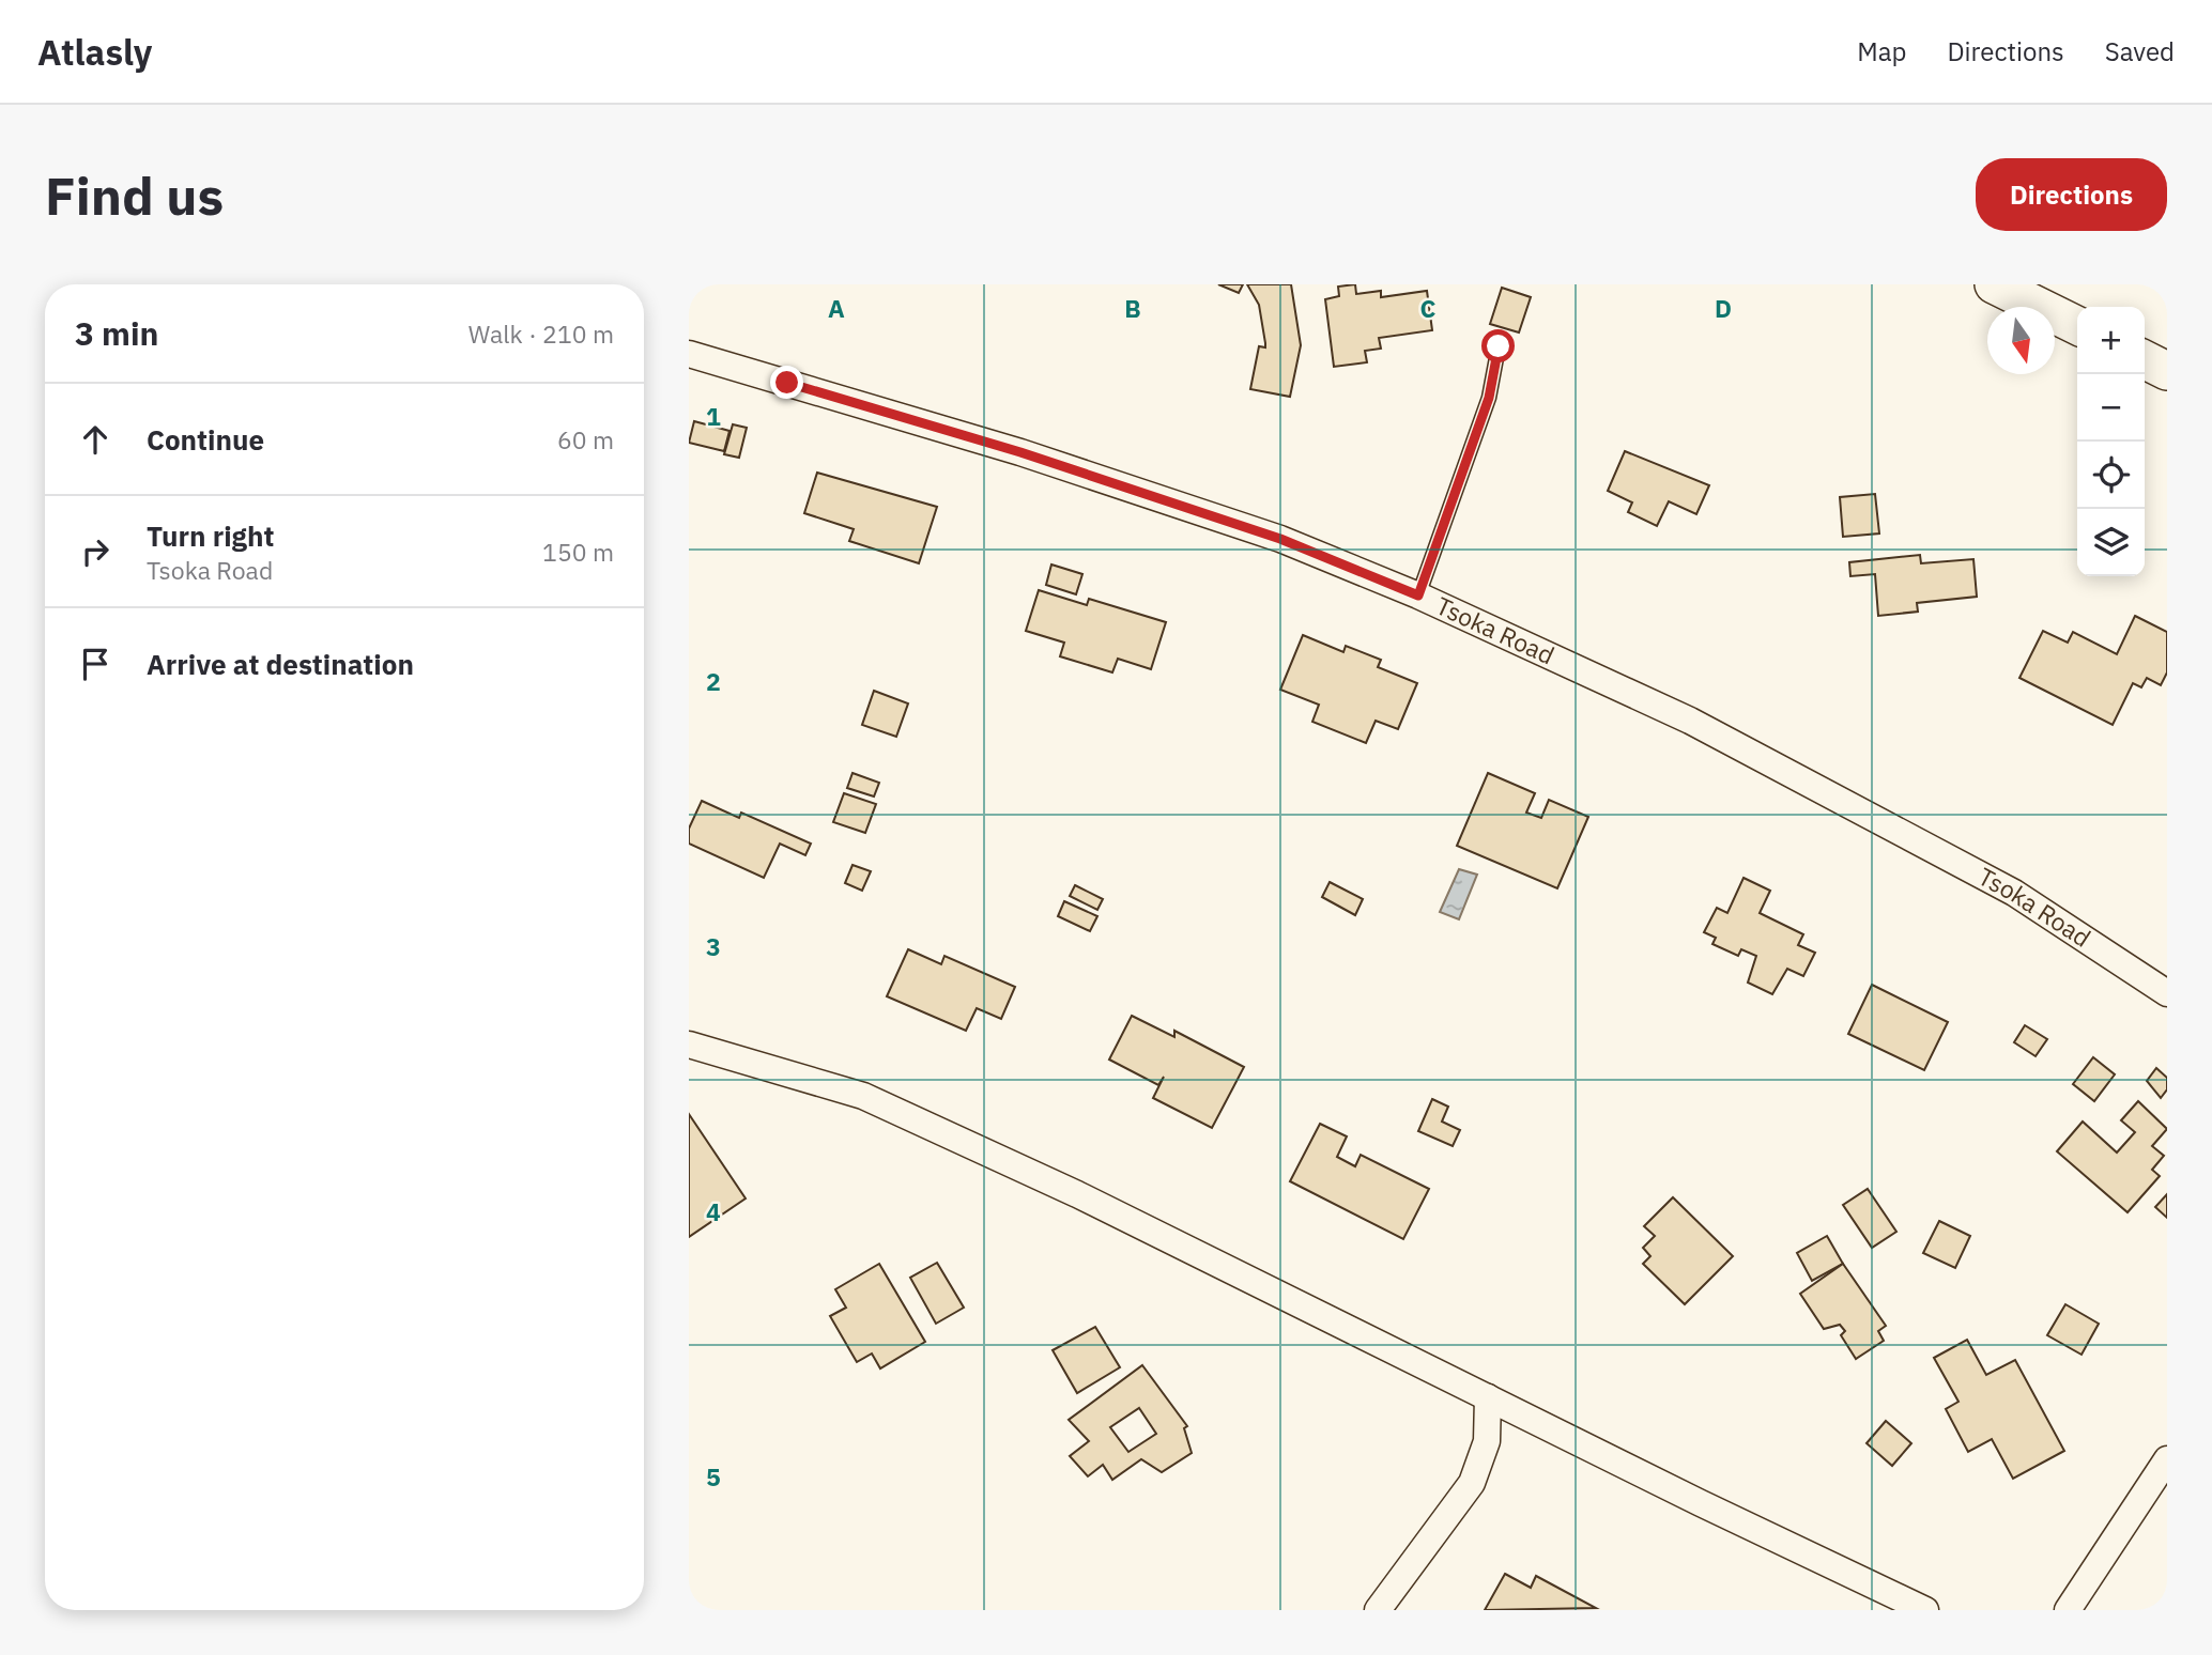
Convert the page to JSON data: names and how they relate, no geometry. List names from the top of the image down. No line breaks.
{"streets":{"street":["Tsoka Road"]},"north":"bottom","page":{"header":"Atlasly","nav":["Map","Directions","Saved"],"buttons":"Directions","title":"Find us","heading":["3 min","Walk · 210 m"],"map_buttons":["+","−"],"list":[["Continue","60 m"],["Turn right","Tsoka Road","150 m"],"Arrive at destination"]},"grid":{"columns":["A","B","C","D"],"rows":["1","2","3","4","5"]}}
